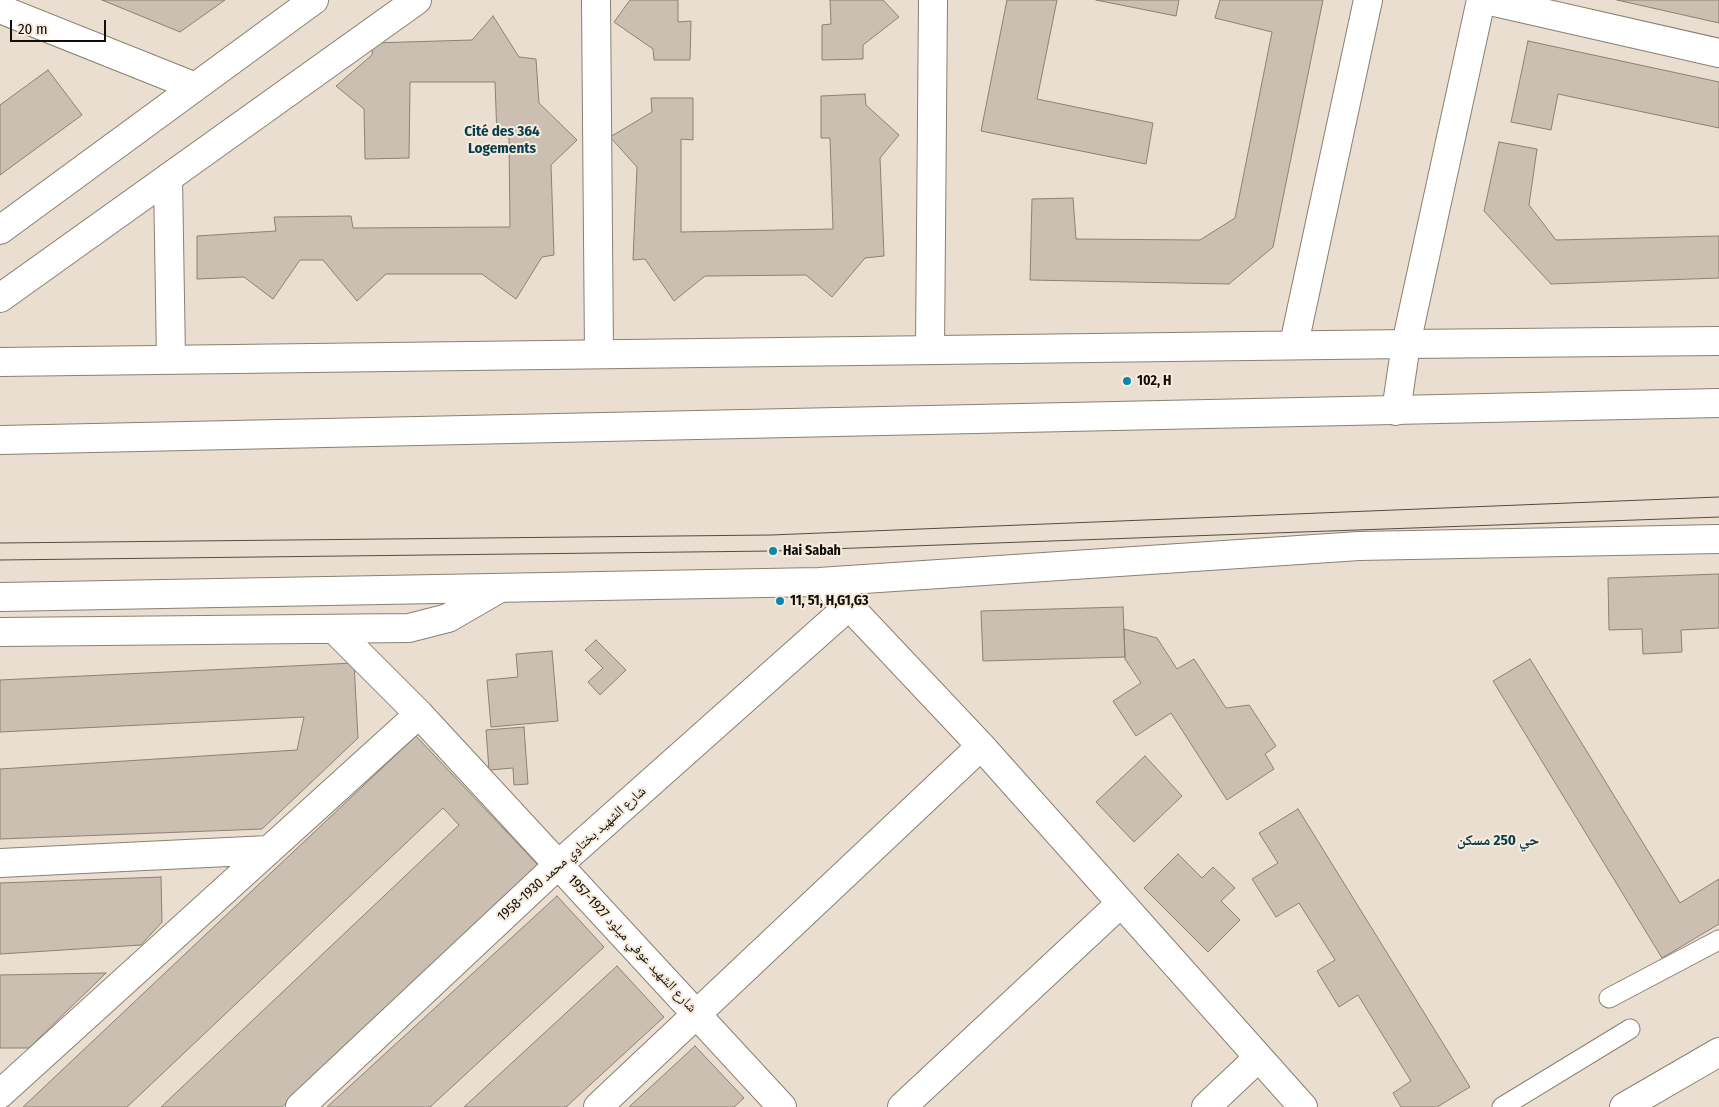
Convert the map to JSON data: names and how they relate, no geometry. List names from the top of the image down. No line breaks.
{"streets":{"street":["شارع الشهيد بختاوي محمد 1930-1958","شارع الشهيد عوفي ميلود 1927-1957"]},"crossings":[["شارع الشهيد بختاوي محمد 1930-1958","شارع الشهيد عوفي ميلود 1927-1957"]],"districts":["Cité des 364 Logements","حي 250 مسكن"],"places":["102, H","Hai Sabah","11, 51, H,G1,G3"],"scale_bar":"20 m"}
